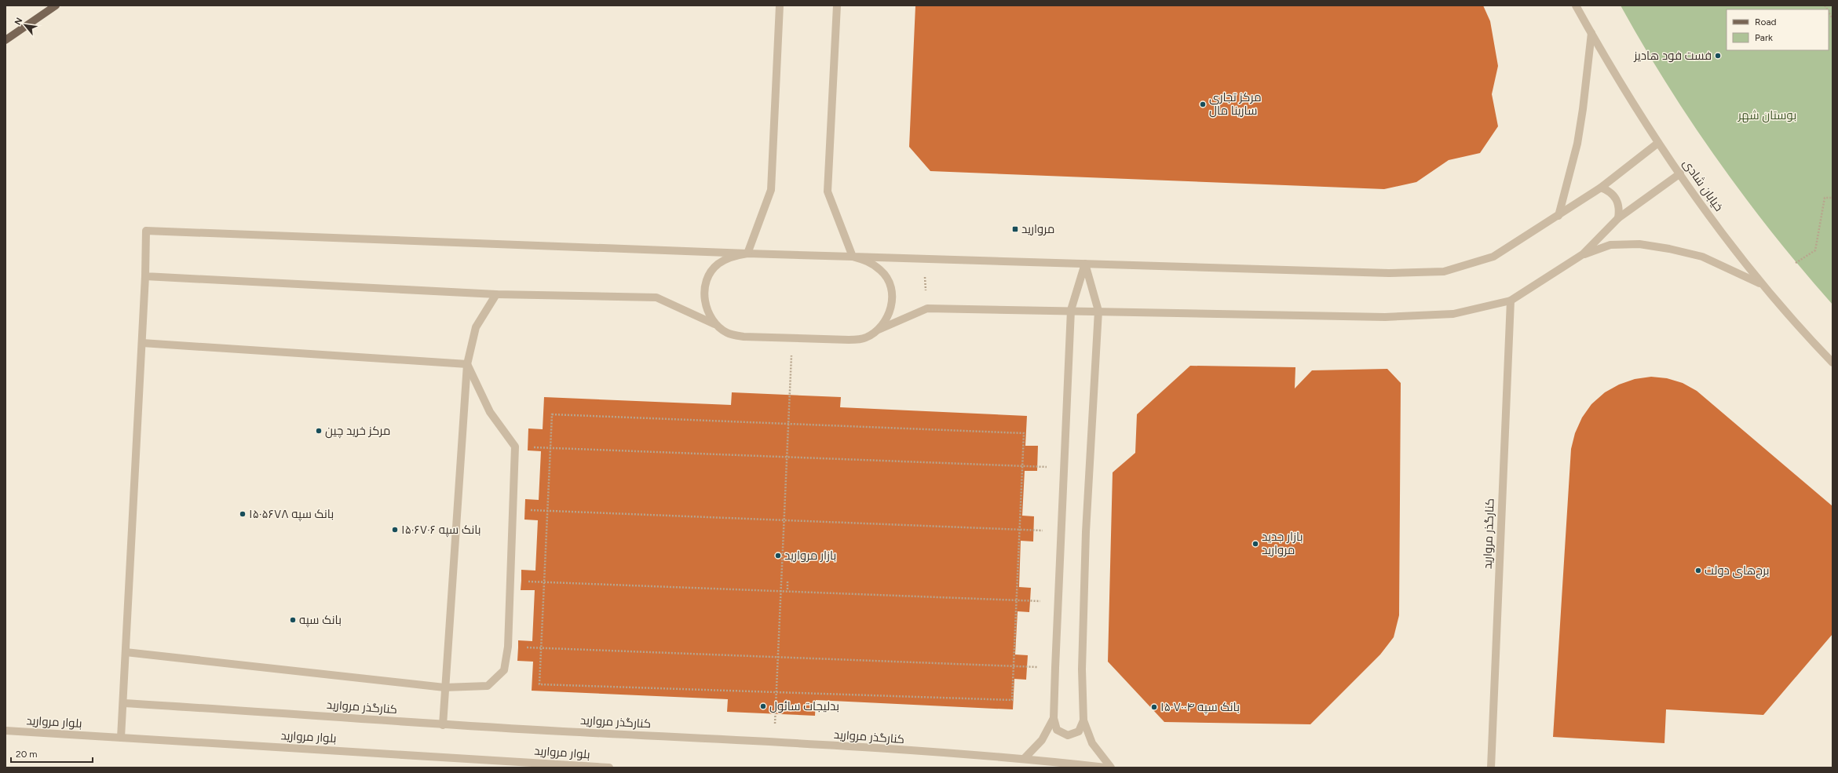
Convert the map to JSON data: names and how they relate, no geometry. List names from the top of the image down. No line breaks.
{"streets":{"street":["خیابان شادی","کنارگذر مروارید","بلوار مروارید"]},"parks":["بوستان شهر"],"places":{"other":["فست فود هادیز","مرکز تجاری سارینا مال","مرکز خرید چین","بانک سپه ۱۵۰۵۶۷۸","بانک سپه ۱۵۰۶۷۰۶","بازار جدید مروارید","بازار مروارید","برج‌های دولت","بانک سپه","بدلیجات سائول","بانک سپه ۱۵۰۷۰۰۴"],"transit":["مروارید"]},"legend":["Road","Park"],"scale_bar":"20 m","north":"top left"}
